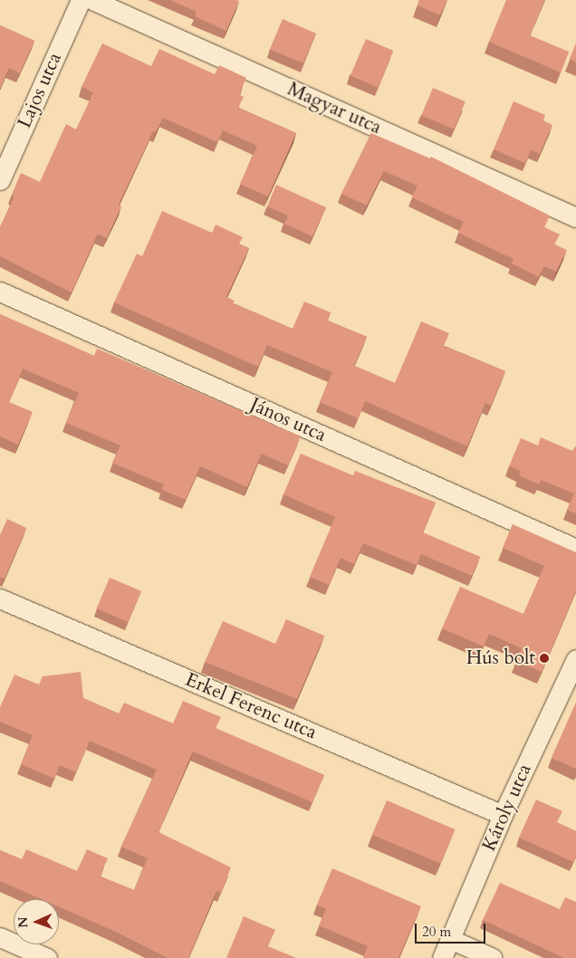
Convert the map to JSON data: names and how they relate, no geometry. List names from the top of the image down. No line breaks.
{"streets":{"street":["Lajos utca","Magyar utca","János utca","Erkel Ferenc utca","Károly utca"]},"crossings":[["Erkel Ferenc utca","Károly utca"]],"places":["Hús bolt"],"scale_bar":"20 m","north":"left"}
